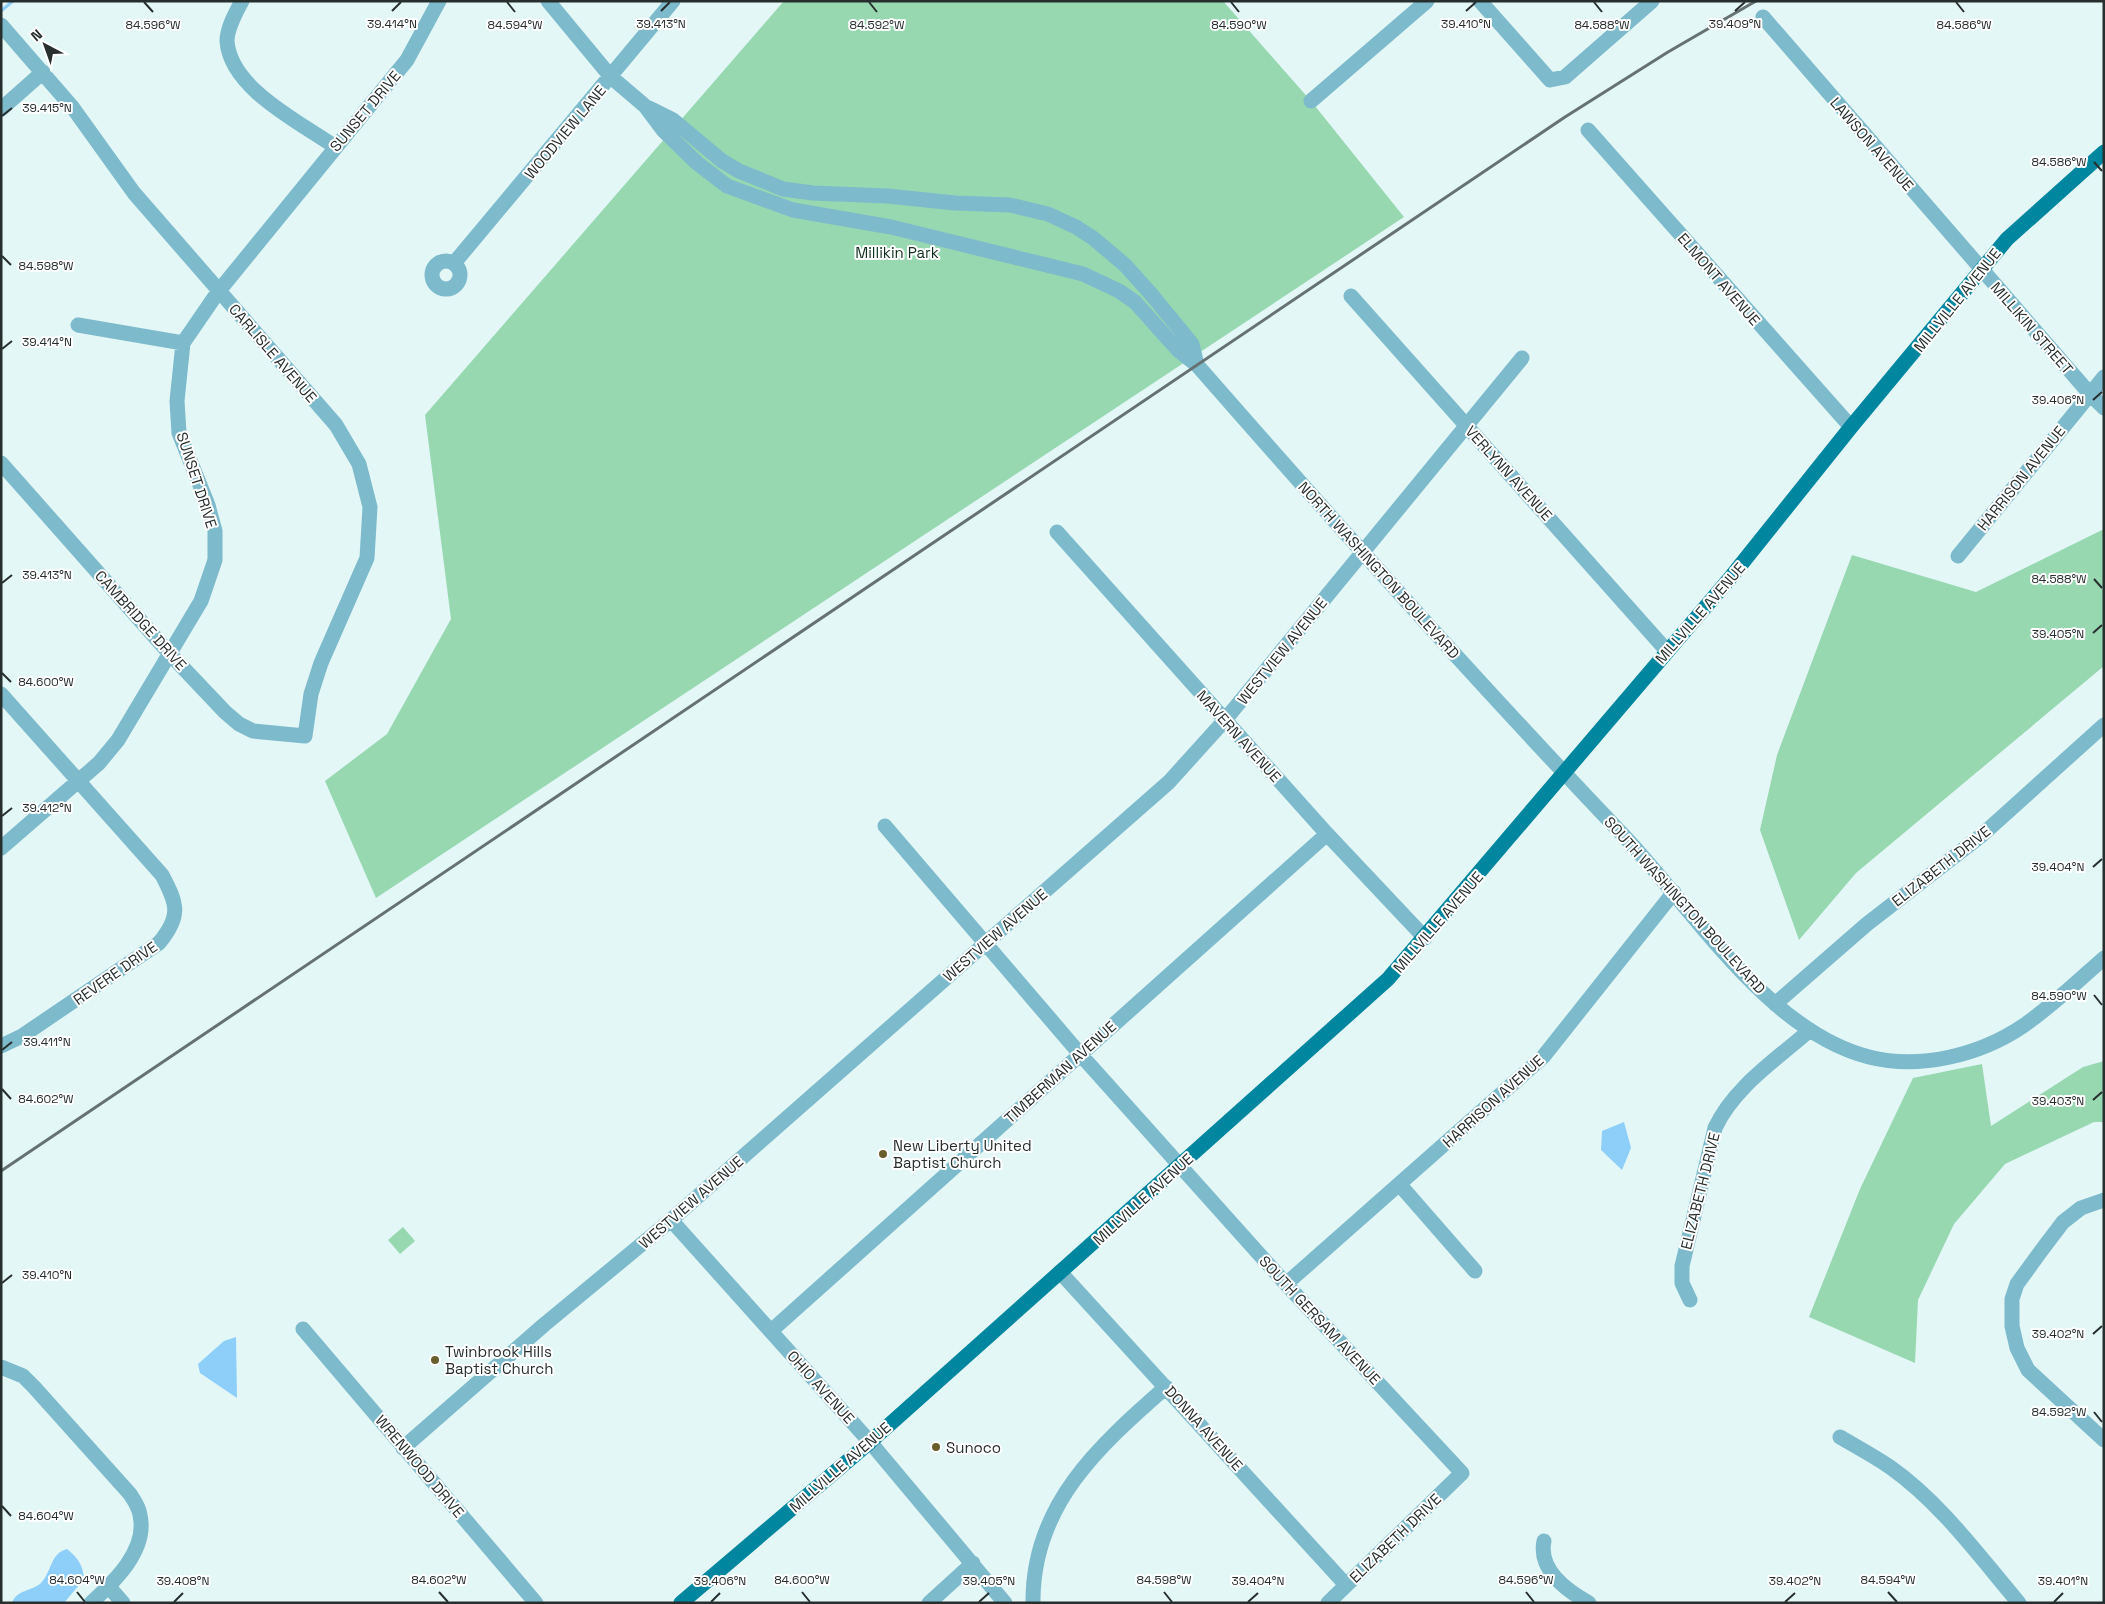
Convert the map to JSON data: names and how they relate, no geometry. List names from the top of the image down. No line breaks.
{"streets":{"main road":["MILLVILLE AVENUE"],"street":["SUNSET DRIVE","WOODVIEW LANE","LAWSON AVENUE","ELMONT AVENUE","MILLIKIN STREET","CARLISLE AVENUE","VERLYNN AVENUE","HARRISON AVENUE","NORTH WASHINGTON BOULEVARD","CAMBRIDGE DRIVE","WESTVIEW AVENUE","MAVERN AVENUE","ELIZABETH DRIVE","SOUTH WASHINGTON BOULEVARD","REVERE DRIVE","TIMBERMAN AVENUE","SOUTH GERSAM AVENUE","OHIO AVENUE","DONNA AVENUE","WRENWOOD DRIVE"]},"crossings":[["SUNSET DRIVE","CARLISLE AVENUE"],["SUNSET DRIVE","CAMBRIDGE DRIVE"],["SUNSET DRIVE","REVERE DRIVE"],["WOODVIEW LANE","NORTH WASHINGTON BOULEVARD"],["LAWSON AVENUE","MILLVILLE AVENUE"],["LAWSON AVENUE","MILLIKIN STREET"],["ELMONT AVENUE","MILLVILLE AVENUE"],["MILLVILLE AVENUE","MILLIKIN STREET"],["MILLVILLE AVENUE","VERLYNN AVENUE"],["MILLVILLE AVENUE","NORTH WASHINGTON BOULEVARD"],["MILLVILLE AVENUE","MAVERN AVENUE"],["MILLVILLE AVENUE","SOUTH WASHINGTON BOULEVARD"],["MILLVILLE AVENUE","SOUTH GERSAM AVENUE"],["MILLVILLE AVENUE","OHIO AVENUE"],["MILLVILLE AVENUE","DONNA AVENUE"],["MILLIKIN STREET","HARRISON AVENUE"],["CARLISLE AVENUE","CAMBRIDGE DRIVE"],["VERLYNN AVENUE","WESTVIEW AVENUE"],["HARRISON AVENUE","SOUTH WASHINGTON BOULEVARD"],["HARRISON AVENUE","SOUTH GERSAM AVENUE"],["NORTH WASHINGTON BOULEVARD","WESTVIEW AVENUE"],["NORTH WASHINGTON BOULEVARD","SOUTH WASHINGTON BOULEVARD"],["WESTVIEW AVENUE","MAVERN AVENUE"],["WESTVIEW AVENUE","SOUTH GERSAM AVENUE"],["WESTVIEW AVENUE","OHIO AVENUE"],["WESTVIEW AVENUE","WRENWOOD DRIVE"],["MAVERN AVENUE","TIMBERMAN AVENUE"],["ELIZABETH DRIVE","SOUTH WASHINGTON BOULEVARD"],["ELIZABETH DRIVE","SOUTH GERSAM AVENUE"],["ELIZABETH DRIVE","DONNA AVENUE"],["TIMBERMAN AVENUE","SOUTH GERSAM AVENUE"],["TIMBERMAN AVENUE","OHIO AVENUE"]],"parks":["Millikin Park"],"places":["New Liberty United Baptist Church","Twinbrook Hills Baptist Church","Sunoco"],"north":"top left","coordinates":["39.414°N","39.413°N","39.410°N","39.409°N","84.586°W","84.596°W","84.594°W","84.592°W","84.590°W","84.588°W","39.415°N","84.598°W","39.406°N","39.405°N","84.600°W","39.412°N","39.404°N","39.411°N","84.602°W","39.403°N","39.402°N","84.604°W","39.408°N","39.401°N"]}
